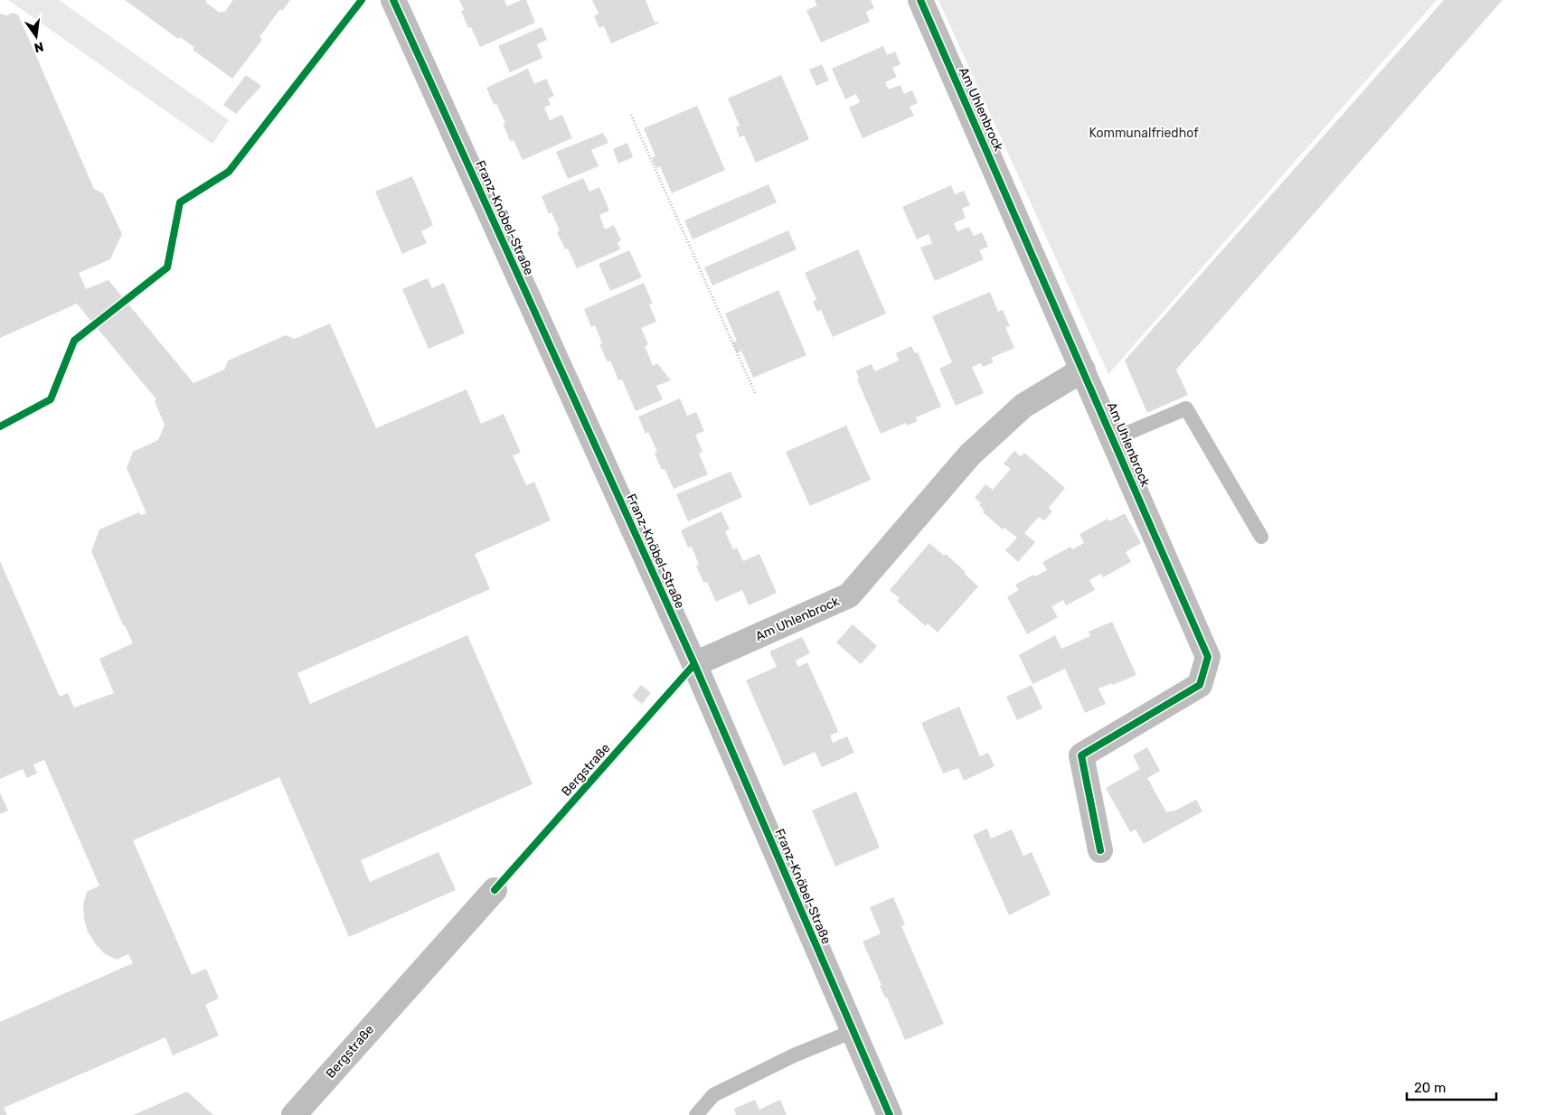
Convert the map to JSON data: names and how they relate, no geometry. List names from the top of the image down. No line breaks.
{"streets":{"street":["Am Uhlenbrock","Franz-Knöbel-Straße","Bergstraße"]},"crossings":[["Am Uhlenbrock","Franz-Knöbel-Straße"]],"parks":["Kommunalfriedhof"],"scale_bar":"20 m","north":"bottom"}
